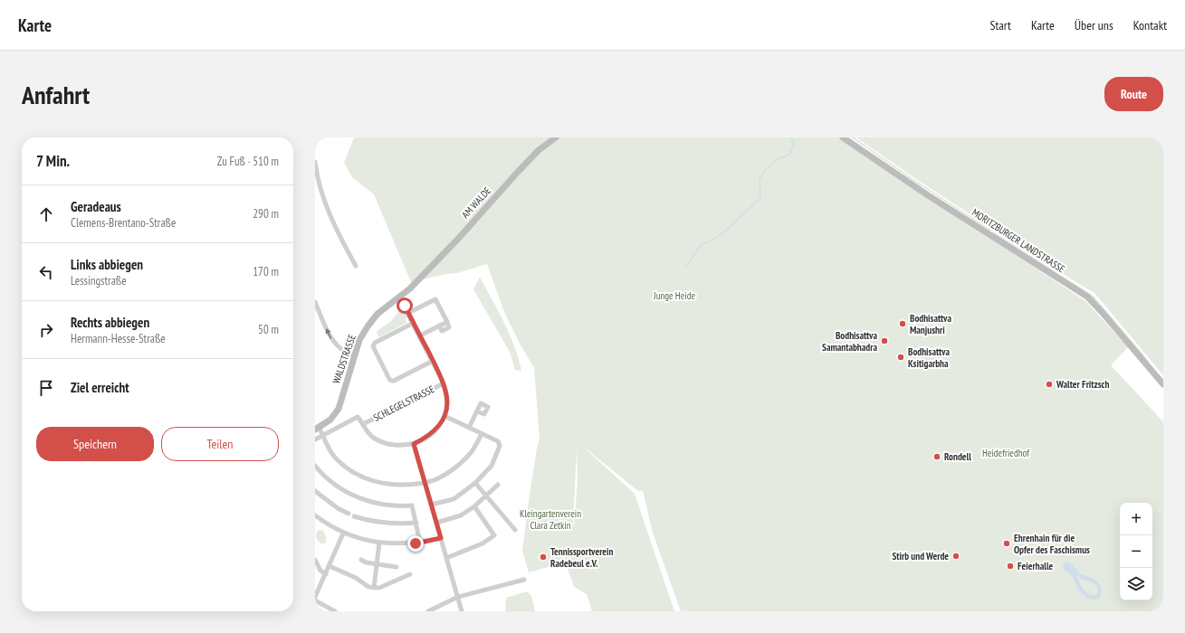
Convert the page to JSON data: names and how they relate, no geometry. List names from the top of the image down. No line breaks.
{"streets":{"main road":["AM WALDE","MORITZBURGER LANDSTRASSE","WALDSTRASSE"],"street":["SCHLEGELSTRASSE"]},"crossings":[["AM WALDE","WALDSTRASSE"]],"parks":["Junge Heide","Heidefriedhof","Kleingartenverein Clara Zetkin"],"places":["Bodhisattva Manjushri","Bodhisattva Samantabhadra","Bodhisattva Ksitigarbha","Walter Fritzsch","Rondell","Ehrenhain für die Opfer des Faschismus","Stirb und Werde","Tennissportverein Radebeul e.V.","Feierhalle"],"page":{"header":"Karte","nav":["Start","Karte","Über uns","Kontakt"],"buttons":["Route",["Speichern","Teilen"]],"title":"Anfahrt","heading":["7 Min.","Zu Fuß · 510 m"],"list":[["Geradeaus","Clemens-Brentano-Straße","290 m"],["Links abbiegen","Lessingstraße","170 m"],["Rechts abbiegen","Hermann-Hesse-Straße","50 m"],"Ziel erreicht"],"map_buttons":["+","−"]}}
